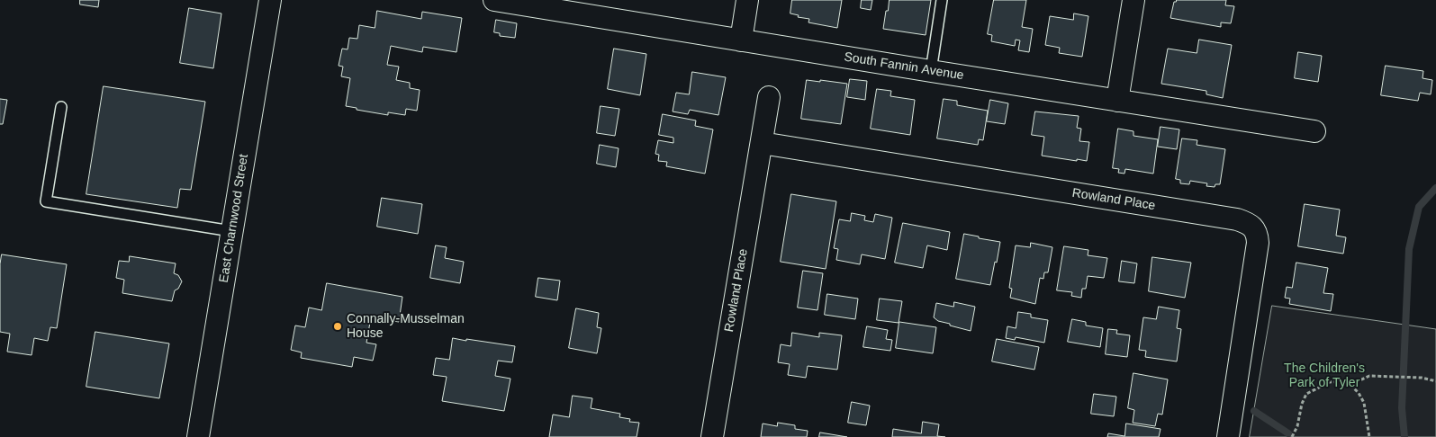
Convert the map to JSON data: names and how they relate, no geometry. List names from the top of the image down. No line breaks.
{"streets":{"street":["South Fannin Avenue","Rowland Place","East Charnwood Street"]},"parks":["The Children's Park of Tyler"],"places":["Connally-Musselman House"]}
